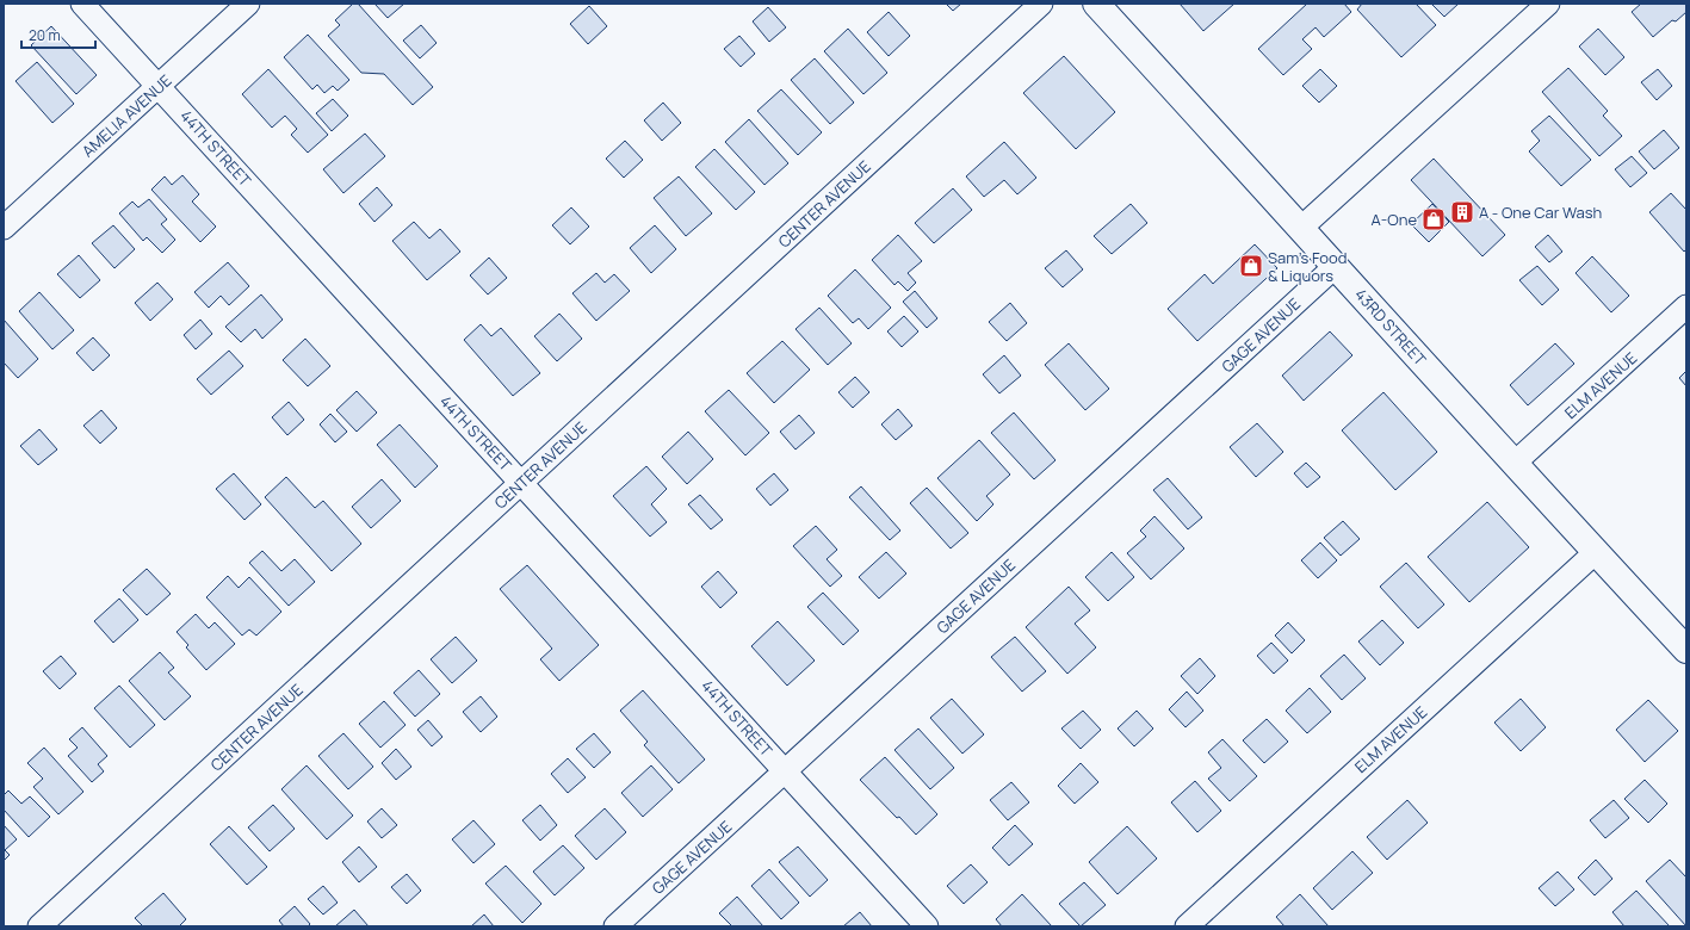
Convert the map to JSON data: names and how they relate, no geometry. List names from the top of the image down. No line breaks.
{"streets":{"main road":["43RD STREET"],"street":["AMELIA AVENUE","44TH STREET","CENTER AVENUE","GAGE AVENUE","ELM AVENUE"]},"crossings":[["AMELIA AVENUE","44TH STREET"],["44TH STREET","CENTER AVENUE"],["44TH STREET","GAGE AVENUE"],["43RD STREET","GAGE AVENUE"],["43RD STREET","ELM AVENUE"]],"places":{"building":["A - One Car Wash"],"shop":["A-One","Sam's Food & Liquors"]},"scale_bar":"20 m"}
